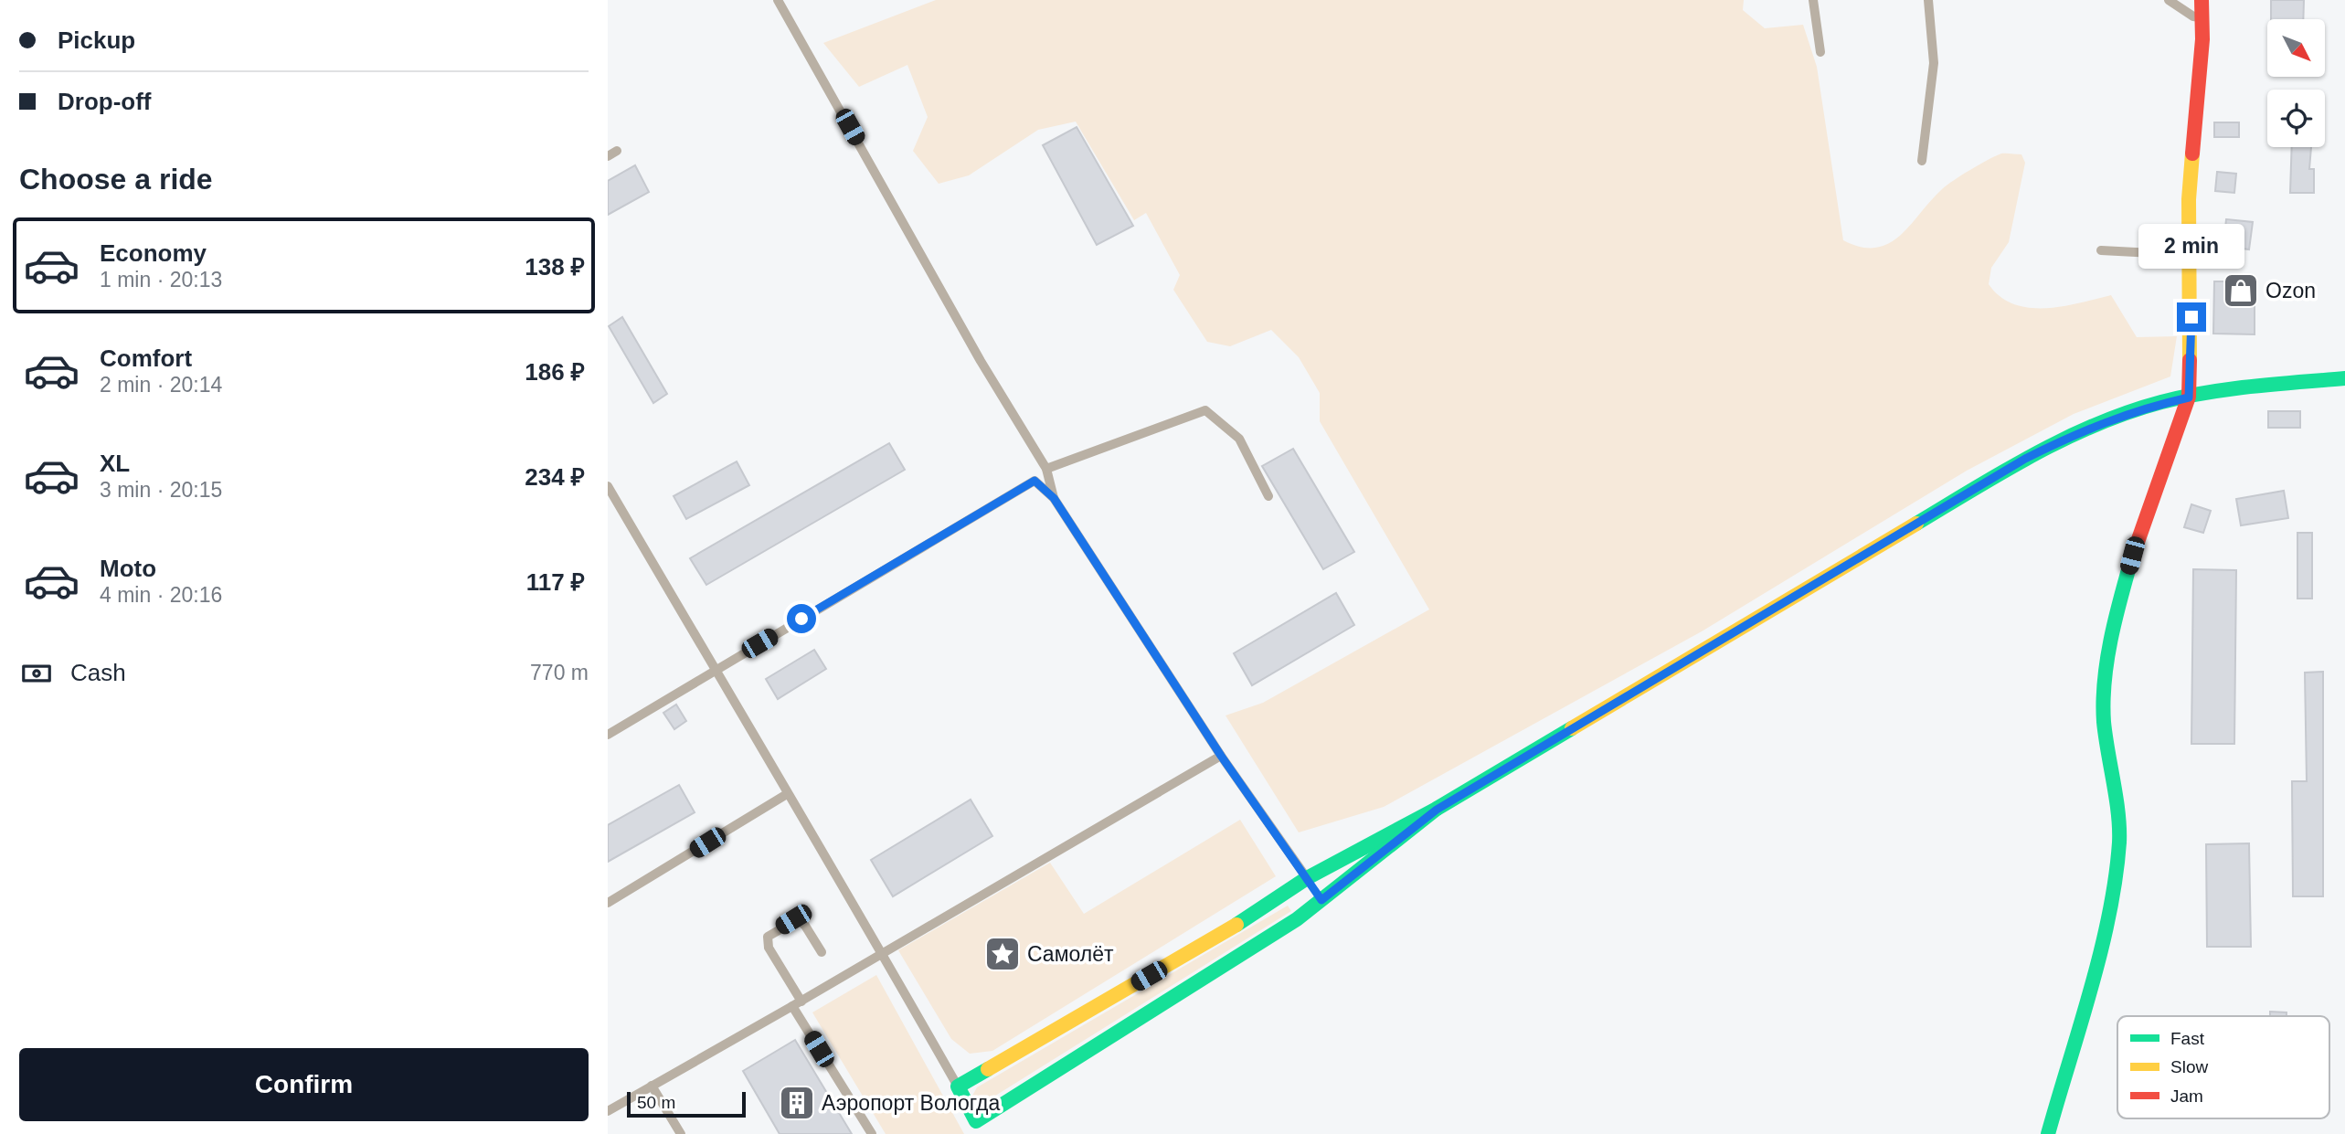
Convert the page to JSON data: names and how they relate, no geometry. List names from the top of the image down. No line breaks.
{"places":{"shop":["Ozon"],"place":["Самолёт"],"building":["Аэропорт Вологда"]},"legend":["Fast","Slow","Jam"],"scale_bar":"50 m","north":"bottom right","page":{"banner":["Pickup","Drop-off"],"heading":"Choose a ride","list":[{"name":"Economy","note":"1 min · 20:13","value":"138 ₽"},{"name":"Comfort","note":"2 min · 20:14","value":"186 ₽"},{"name":"XL","note":"3 min · 20:15","value":"234 ₽"},{"name":"Moto","note":"4 min · 20:16","value":"117 ₽"}],"bubble":"2 min","pay":["Cash","770 m"],"buttons":"Confirm","scale":"50 m"}}
